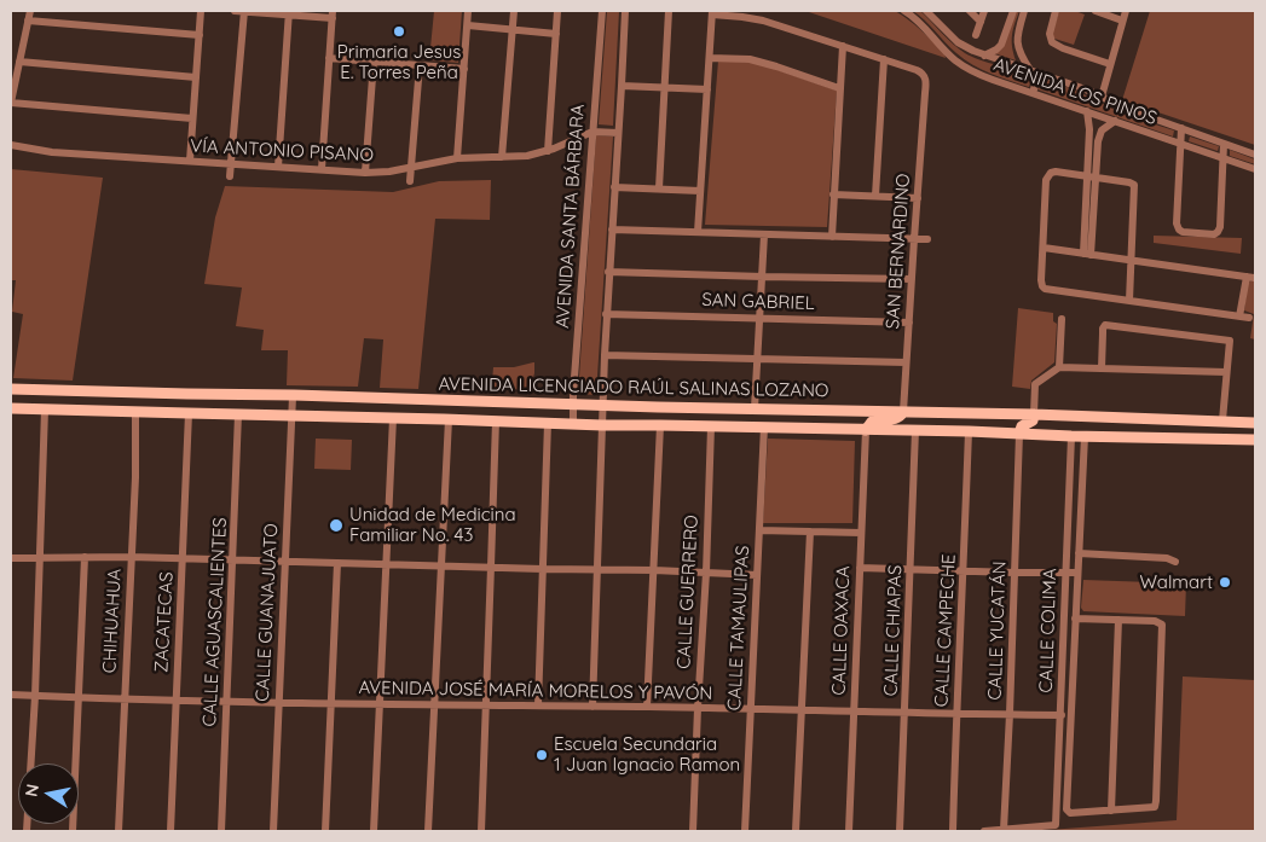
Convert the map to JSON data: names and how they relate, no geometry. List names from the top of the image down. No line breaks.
{"streets":{"main road":["AVENIDA LICENCIADO RAÚL SALINAS LOZANO"],"street":["AVENIDA LOS PINOS","VÍA ANTONIO PISANO","AVENIDA SANTA BÁRBARA","SAN BERNARDINO","SAN GABRIEL","CALLE GUERRERO","CALLE GUANAJUATO","CHIHUAHUA","ZACATECAS","CALLE AGUASCALIENTES","CALLE TAMAULIPAS","CALLE OAXACA","CALLE CHIAPAS","CALLE CAMPECHE","CALLE YUCATÁN","CALLE COLIMA","AVENIDA JOSÉ MARÍA MORELOS Y PAVÓN"]},"crossings":[["VÍA ANTONIO PISANO","AVENIDA SANTA BÁRBARA"],["AVENIDA SANTA BÁRBARA","AVENIDA LICENCIADO RAÚL SALINAS LOZANO"],["SAN BERNARDINO","SAN GABRIEL"],["SAN BERNARDINO","AVENIDA LICENCIADO RAÚL SALINAS LOZANO"],["AVENIDA LICENCIADO RAÚL SALINAS LOZANO","CALLE GUERRERO"],["AVENIDA LICENCIADO RAÚL SALINAS LOZANO","CALLE GUANAJUATO"],["AVENIDA LICENCIADO RAÚL SALINAS LOZANO","CHIHUAHUA"],["AVENIDA LICENCIADO RAÚL SALINAS LOZANO","ZACATECAS"],["AVENIDA LICENCIADO RAÚL SALINAS LOZANO","CALLE AGUASCALIENTES"],["AVENIDA LICENCIADO RAÚL SALINAS LOZANO","CALLE TAMAULIPAS"],["AVENIDA LICENCIADO RAÚL SALINAS LOZANO","CALLE OAXACA"],["AVENIDA LICENCIADO RAÚL SALINAS LOZANO","CALLE CHIAPAS"],["AVENIDA LICENCIADO RAÚL SALINAS LOZANO","CALLE CAMPECHE"],["AVENIDA LICENCIADO RAÚL SALINAS LOZANO","CALLE YUCATÁN"],["AVENIDA LICENCIADO RAÚL SALINAS LOZANO","CALLE COLIMA"],["CALLE GUERRERO","AVENIDA JOSÉ MARÍA MORELOS Y PAVÓN"],["CALLE GUANAJUATO","AVENIDA JOSÉ MARÍA MORELOS Y PAVÓN"],["CHIHUAHUA","AVENIDA JOSÉ MARÍA MORELOS Y PAVÓN"],["ZACATECAS","AVENIDA JOSÉ MARÍA MORELOS Y PAVÓN"],["CALLE AGUASCALIENTES","AVENIDA JOSÉ MARÍA MORELOS Y PAVÓN"],["CALLE TAMAULIPAS","AVENIDA JOSÉ MARÍA MORELOS Y PAVÓN"],["CALLE OAXACA","AVENIDA JOSÉ MARÍA MORELOS Y PAVÓN"],["CALLE CHIAPAS","AVENIDA JOSÉ MARÍA MORELOS Y PAVÓN"],["CALLE CAMPECHE","AVENIDA JOSÉ MARÍA MORELOS Y PAVÓN"],["CALLE YUCATÁN","CALLE COLIMA"],["CALLE YUCATÁN","AVENIDA JOSÉ MARÍA MORELOS Y PAVÓN"],["CALLE COLIMA","AVENIDA JOSÉ MARÍA MORELOS Y PAVÓN"]],"places":["Primaria Jesus E. Torres Peña","Unidad de Medicina Familiar No. 43","Walmart","Escuela Secundaria 1 Juan Ignacio Ramon"],"north":"left"}
